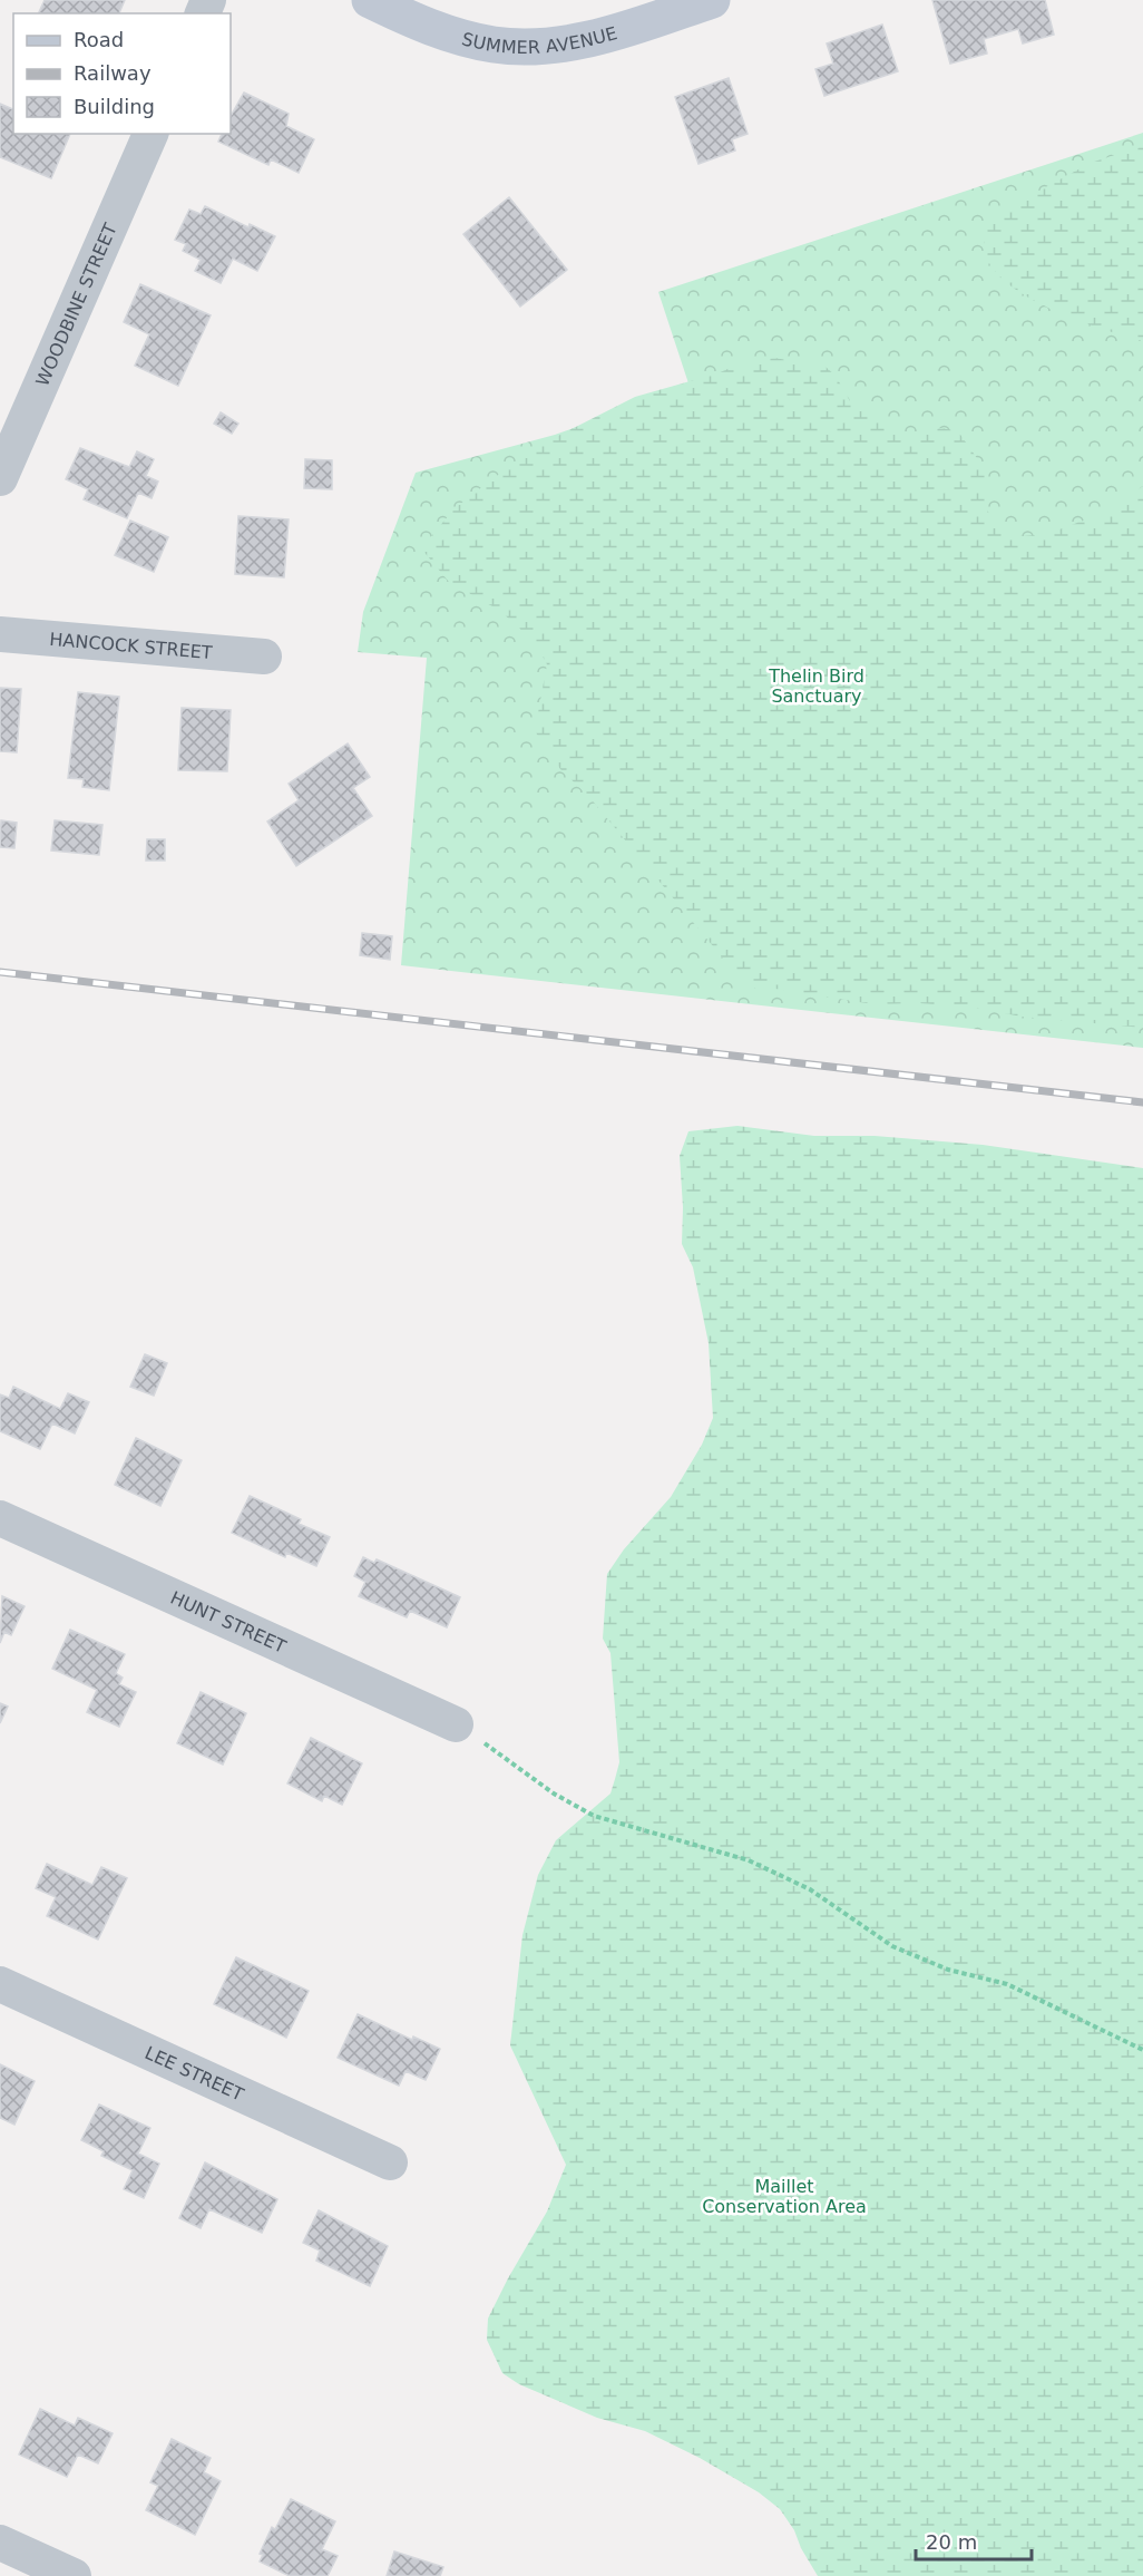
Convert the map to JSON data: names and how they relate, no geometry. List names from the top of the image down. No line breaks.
{"streets":{"street":["SUMMER AVENUE","WOODBINE STREET","HANCOCK STREET","HUNT STREET","LEE STREET"]},"parks":["Thelin Bird Sanctuary","Maillet Conservation Area"],"legend":["Road","Railway","Building"],"scale_bar":"20 m"}
